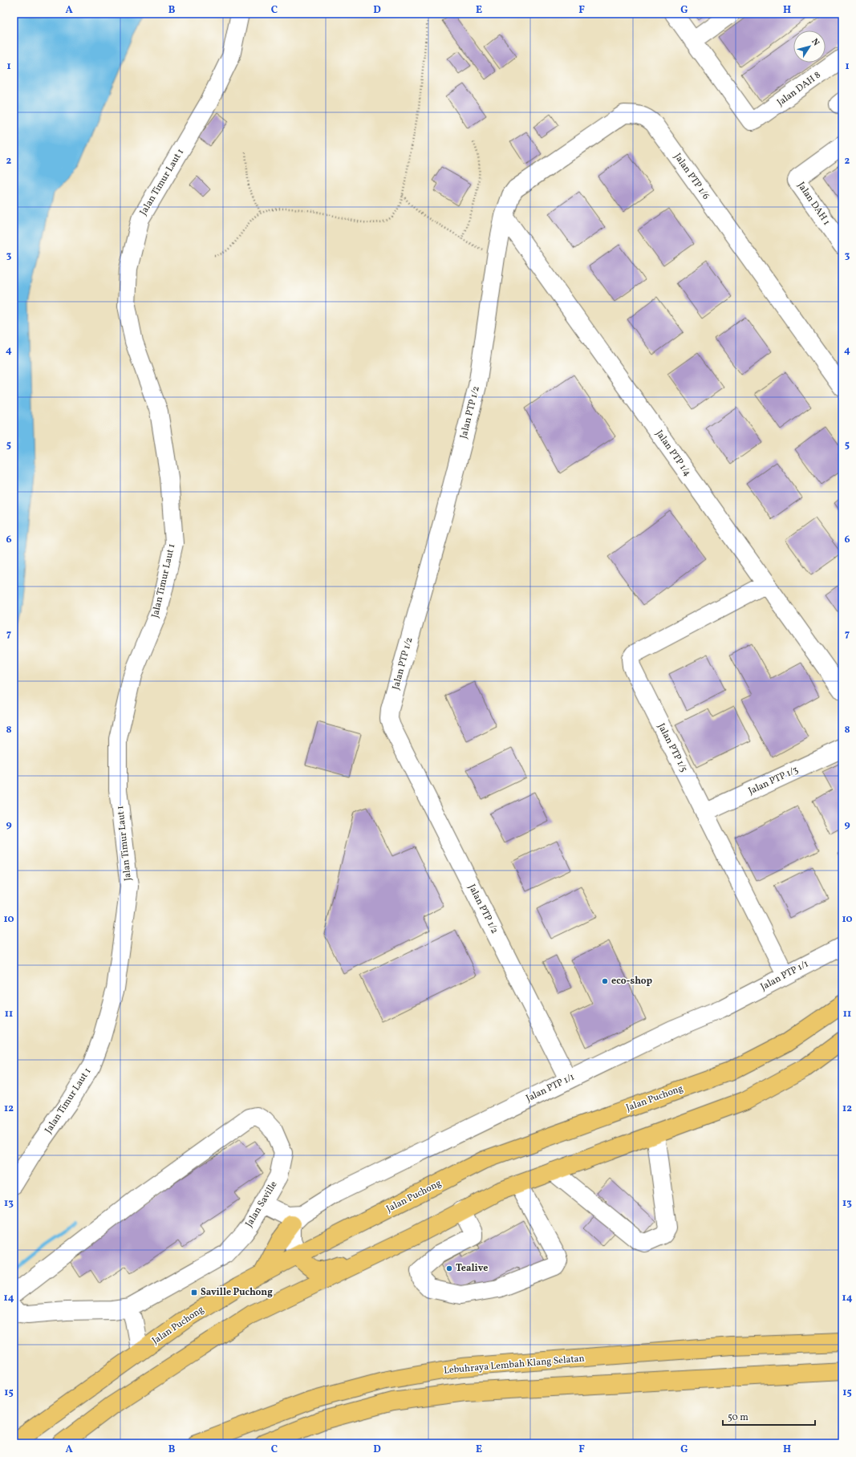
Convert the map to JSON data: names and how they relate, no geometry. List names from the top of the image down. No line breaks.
{"streets":{"main road":["Jalan Puchong","Lebuhraya Lembah Klang Selatan"],"street":["Jalan DAH 8","Jalan PTP 1/6","Jalan Timur Laut 1","Jalan DAH 1","Jalan PTP 1/2","Jalan PTP 1/4","Jalan PTP 1/5","Jalan PTP 1/3","Jalan PTP 1/1","Jalan Saville"]},"crossings":[["Jalan PTP 1/6","Jalan PTP 1/2"],["Jalan PTP 1/6","Jalan PTP 1/4"],["Jalan PTP 1/2","Jalan PTP 1/4"],["Jalan PTP 1/2","Jalan PTP 1/1"],["Jalan PTP 1/4","Jalan PTP 1/5"],["Jalan PTP 1/5","Jalan PTP 1/3"],["Jalan PTP 1/5","Jalan PTP 1/1"]],"places":{"other":["eco-shop","Tealive"],"transit":["Saville Puchong"]},"scale_bar":"50 m","north":"top right","grid":{"columns":["A","B","C","D","E","F","G","H"],"rows":["1","2","3","4","5","6","7","8","9","10","11","12","13","14","15"]}}
